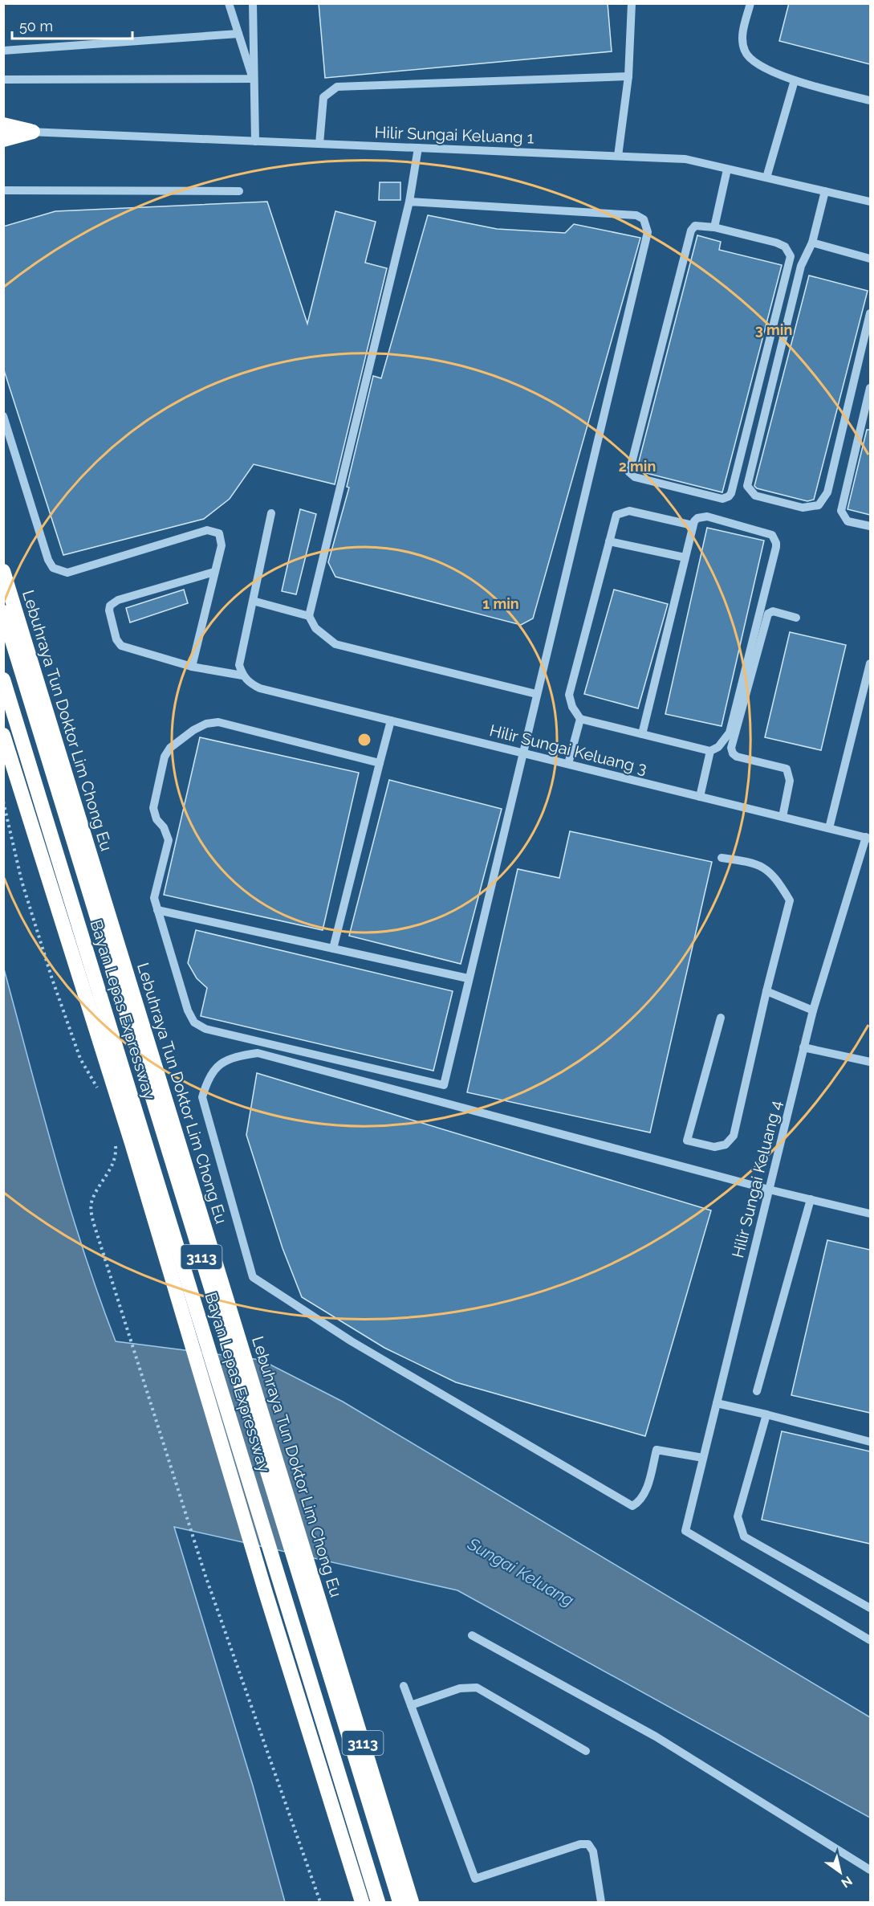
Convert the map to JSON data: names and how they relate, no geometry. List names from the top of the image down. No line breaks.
{"streets":{"highway":["Lebuhraya Tun Doktor Lim Chong Eu","Bayan Lepas Expressway","3113"],"street":["Hilir Sungai Keluang 1","Hilir Sungai Keluang 3","Hilir Sungai Keluang 4"]},"crossings":[["Hilir Sungai Keluang 3","Hilir Sungai Keluang 4"]],"water":["Sungai Keluang"],"scale_bar":"50 m","north":"bottom right","rings":["3 min","2 min","1 min"]}
